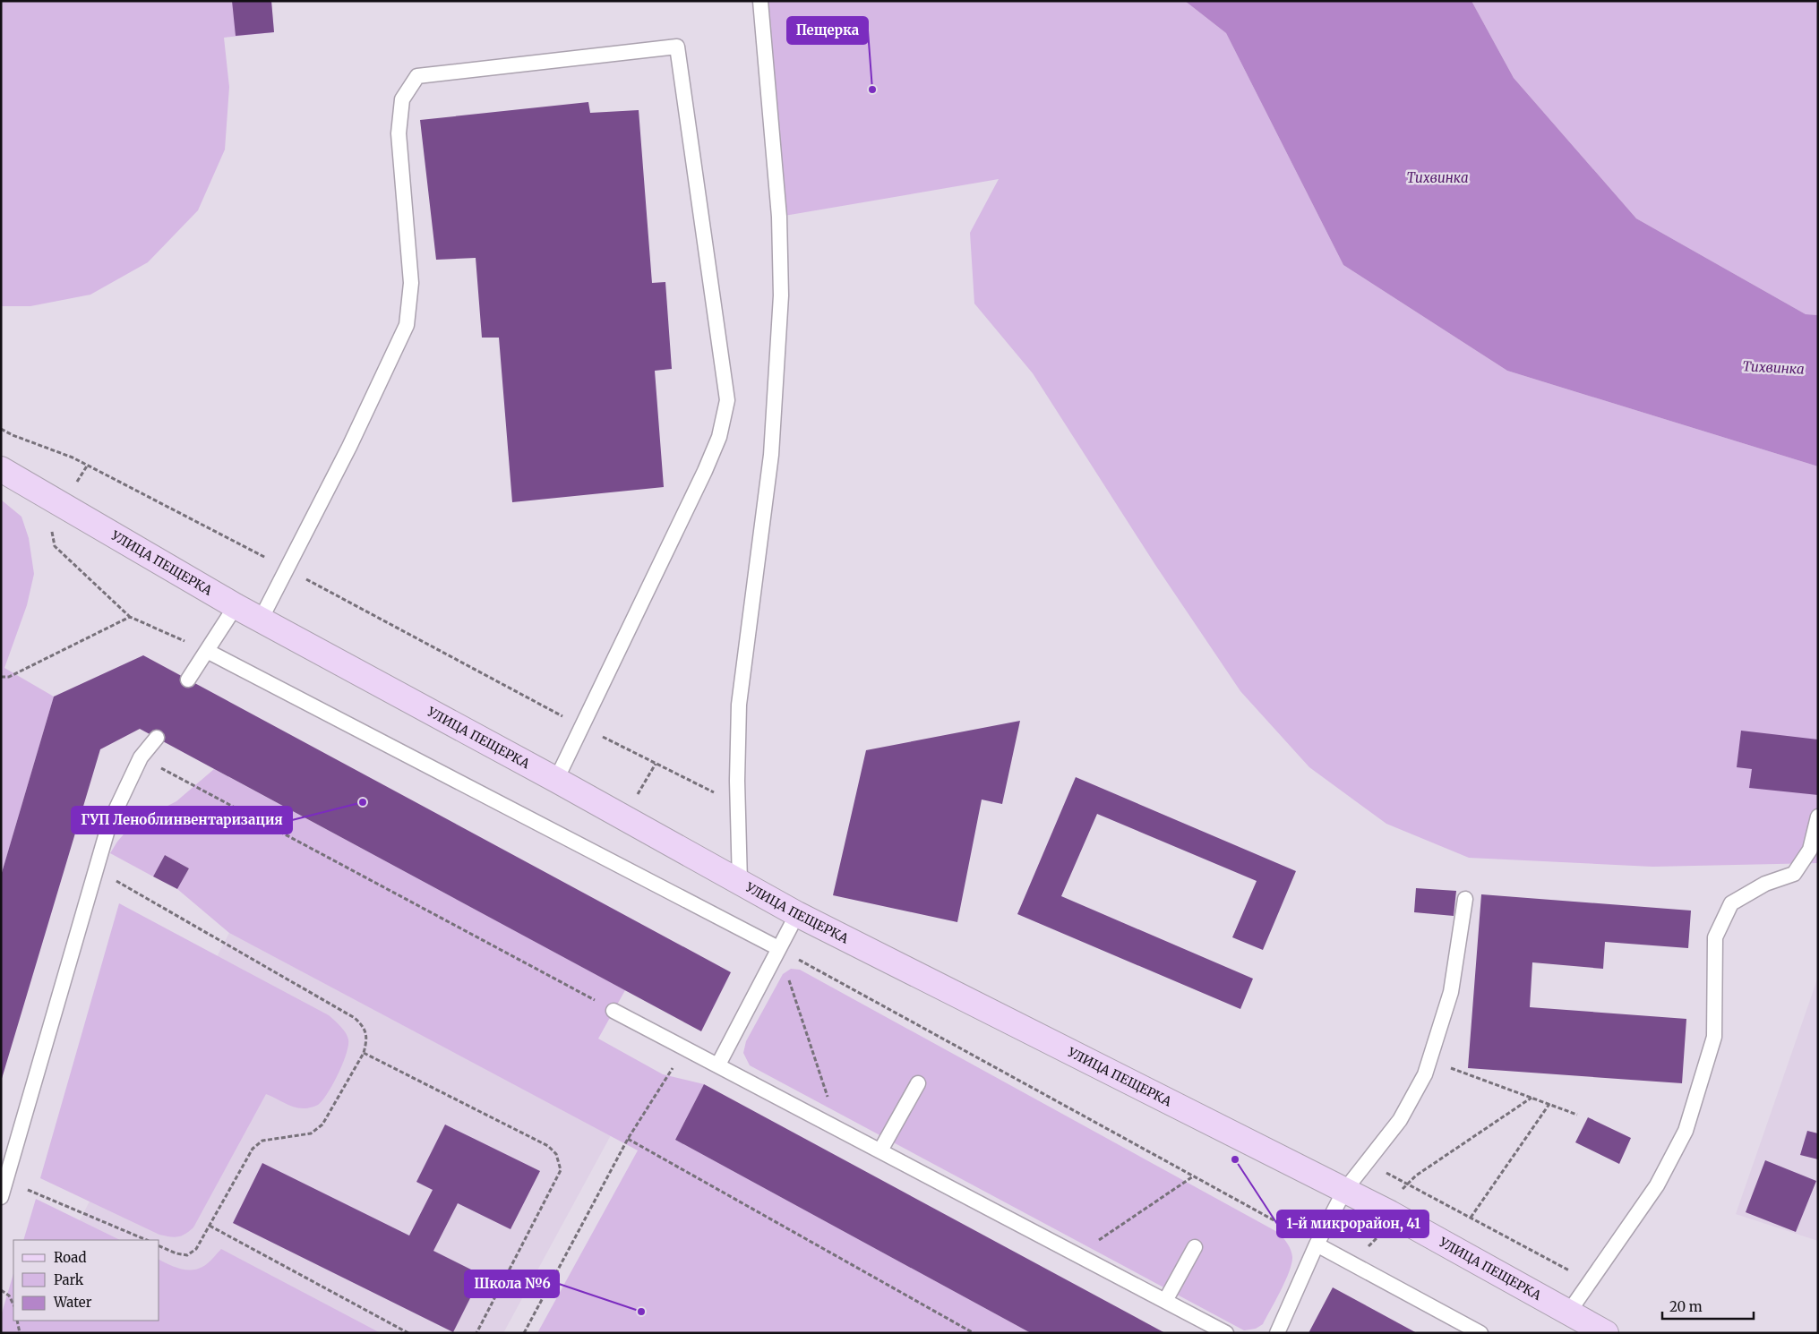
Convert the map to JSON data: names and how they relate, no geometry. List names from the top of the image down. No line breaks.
{"streets":{"street":["УЛИЦА ПЕЩЕРКА"]},"water":["Тихвинка"],"places":["Пещерка","ГУП Леноблинвентаризация","1-й микрорайон, 41","Школа №6"],"legend":["Road","Park","Water"],"scale_bar":"20 m"}
